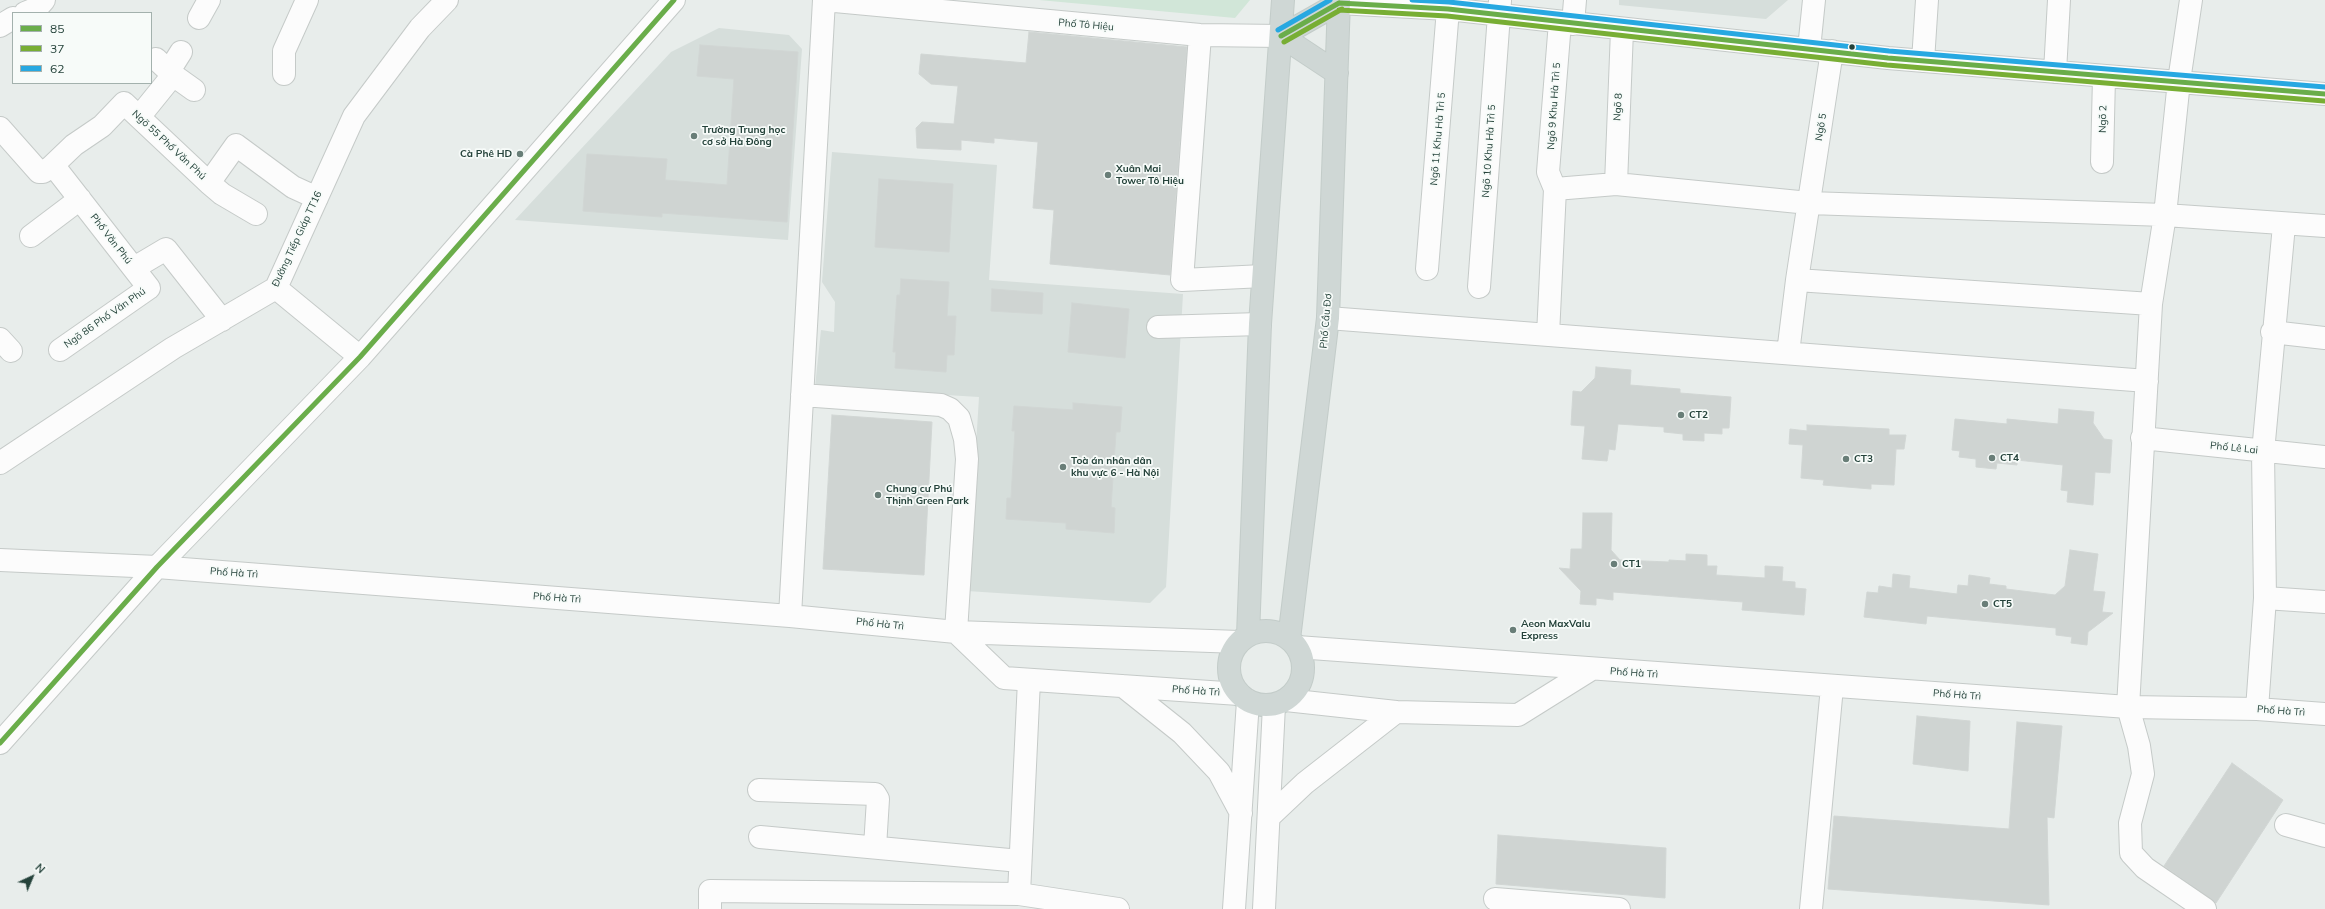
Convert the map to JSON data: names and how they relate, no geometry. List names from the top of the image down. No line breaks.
{"streets":{"main road":["Phố Cầu Đơ"],"street":["Phố Tô Hiệu","Ngõ 9 Khu Hà Trì 5","Ngõ 8","Ngõ 2","Ngõ 5","Ngõ 11 Khu Hà Trì 5","Ngõ 55 Phố Văn Phú","Ngõ 10 Khu Hà Trì 5","Phố Văn Phú","Đường Tiếp Giáp TT16","Ngõ 86 Phố Văn Phú","Phố Lê Lai","Phố Hà Trì"]},"crossings":[["Ngõ 55 Phố Văn Phú","Phố Văn Phú"],["Phố Văn Phú","Đường Tiếp Giáp TT16"],["Phố Văn Phú","Ngõ 86 Phố Văn Phú"],["Phố Cầu Đơ","Phố Hà Trì"]],"places":["Trường Trung học cơ sở Hà Đông","Cà Phê HD","Xuân Mai Tower Tô Hiệu","CT2","CT4","CT3","Toà án nhân dân khu vực 6 - Hà Nội","Chung cư Phú Thịnh Green Park","CT1","CT5","Aeon MaxValu Express"],"lines":["transit line 85","transit line 62","transit line 37"],"legend":["85","37","62"],"north":"top right"}
